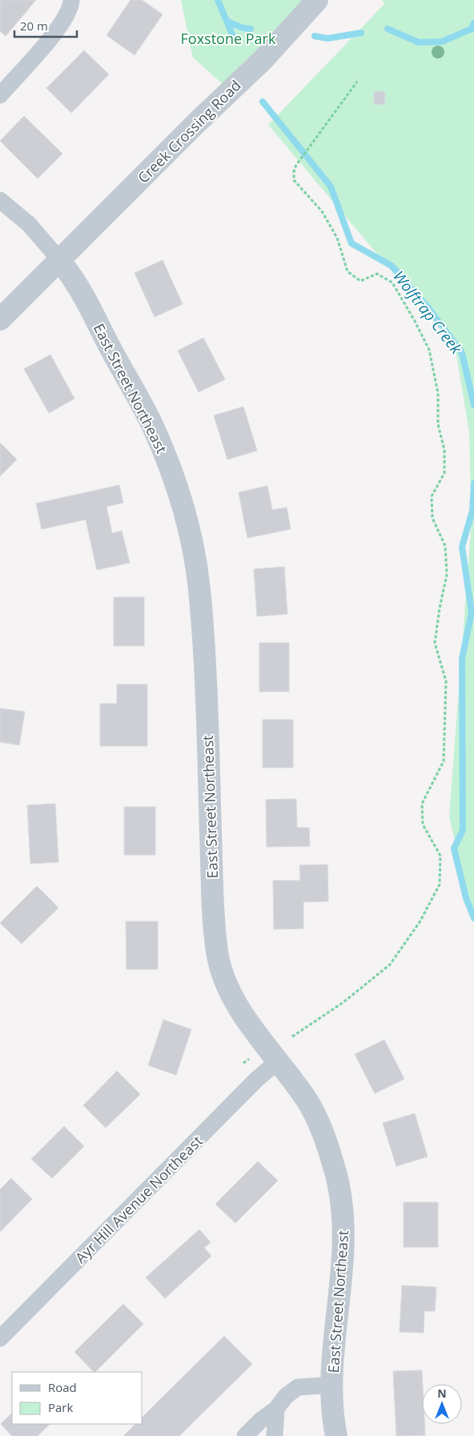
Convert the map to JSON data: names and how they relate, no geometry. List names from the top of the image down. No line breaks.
{"streets":{"street":["Creek Crossing Road","East Street Northeast","Ayr Hill Avenue Northeast"]},"crossings":[["Creek Crossing Road","East Street Northeast"],["East Street Northeast","Ayr Hill Avenue Northeast"]],"water":["Wolftrap Creek"],"parks":["Foxstone Park"],"legend":["Road","Park"],"scale_bar":"20 m","north":"top"}
